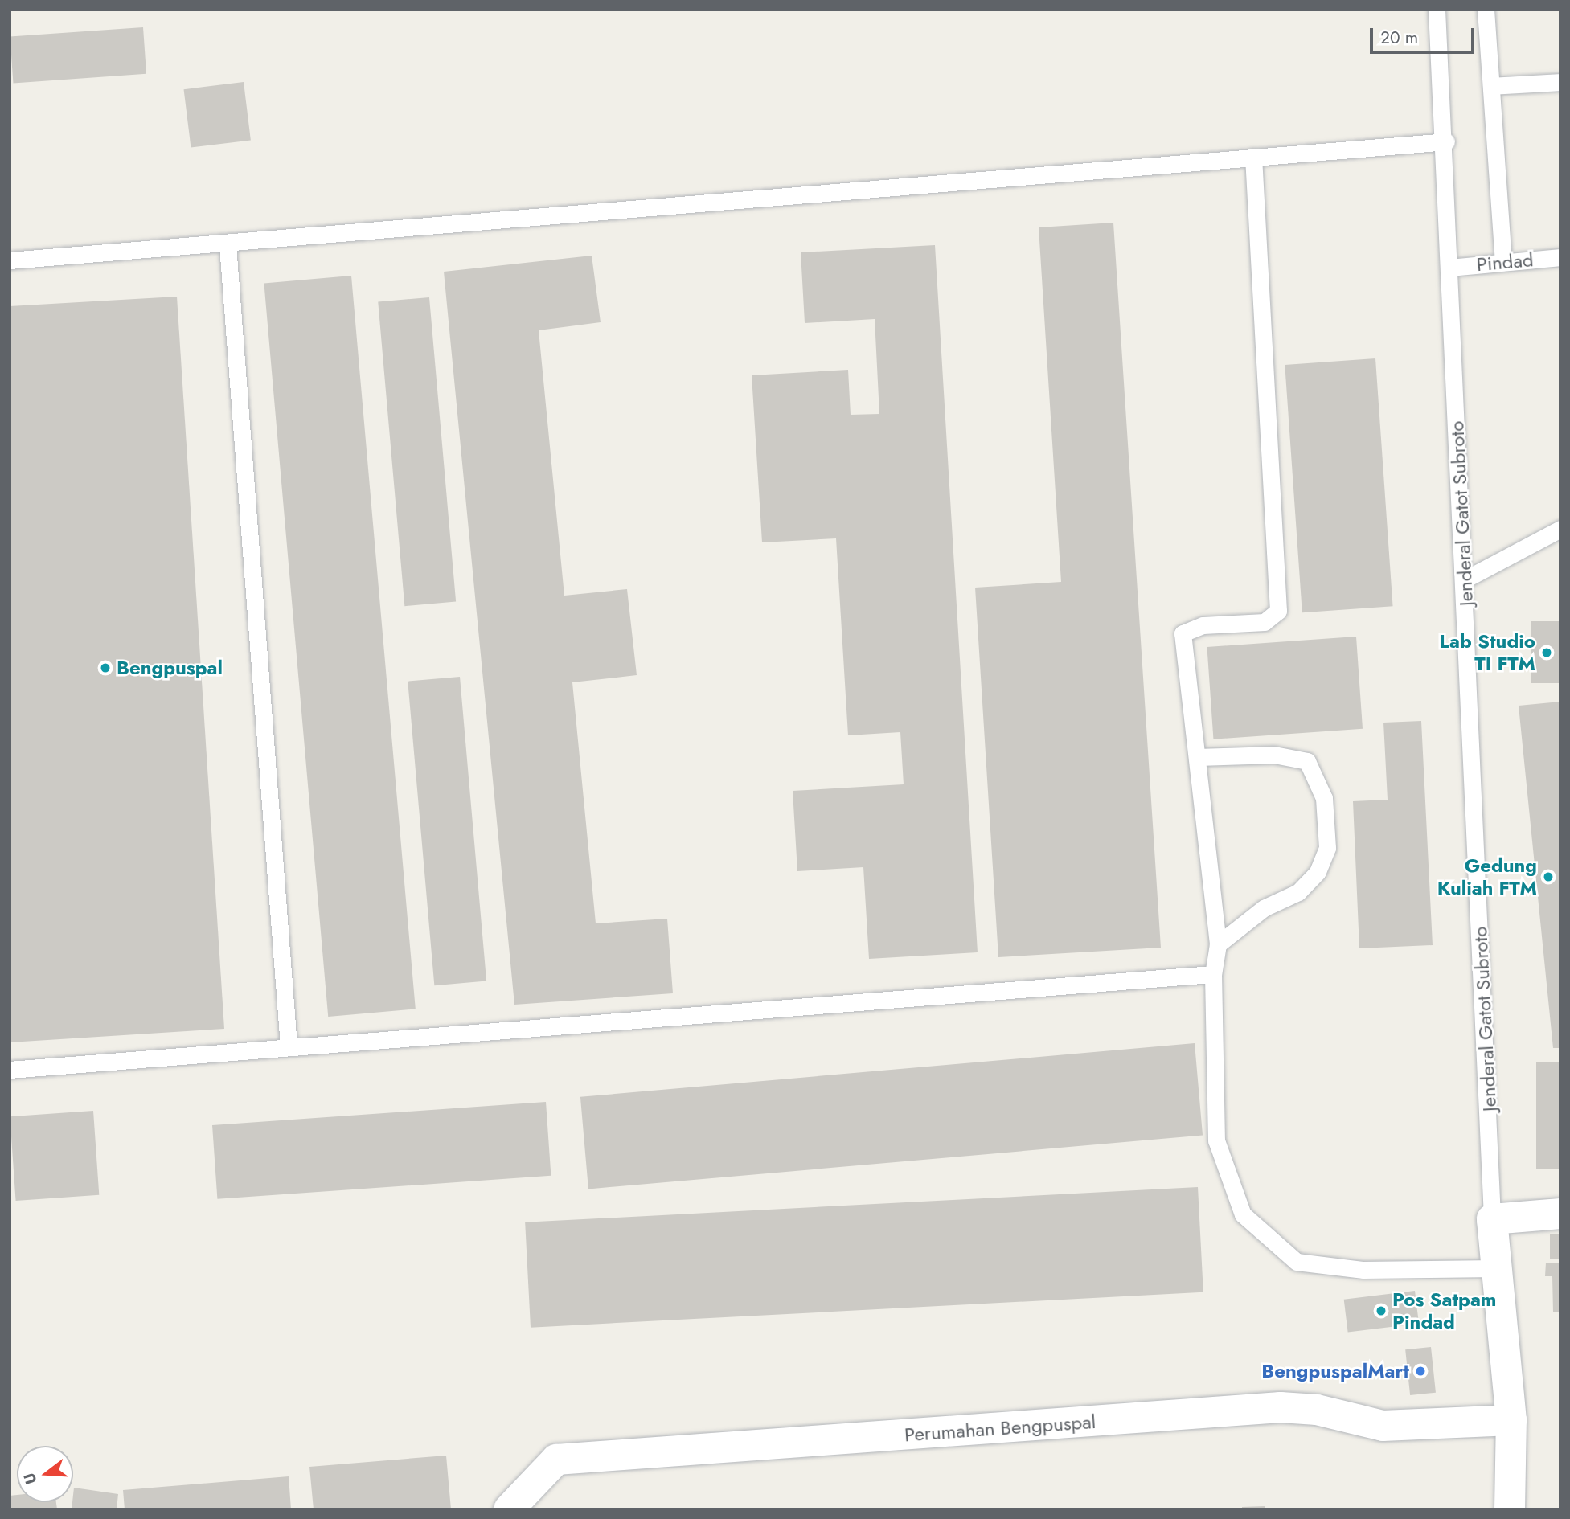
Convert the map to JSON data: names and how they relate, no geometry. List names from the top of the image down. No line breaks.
{"streets":{"street":["Perumahan Bengpuspal"],"lane":["Pindad","Jenderal Gatot Subroto"]},"crossings":[["Pindad","Jenderal Gatot Subroto"]],"places":["Lab Studio TI FTM","Bengpuspal","Gedung Kuliah FTM","Pos Satpam Pindad","BengpuspalMart"],"scale_bar":"20 m","north":"left"}
